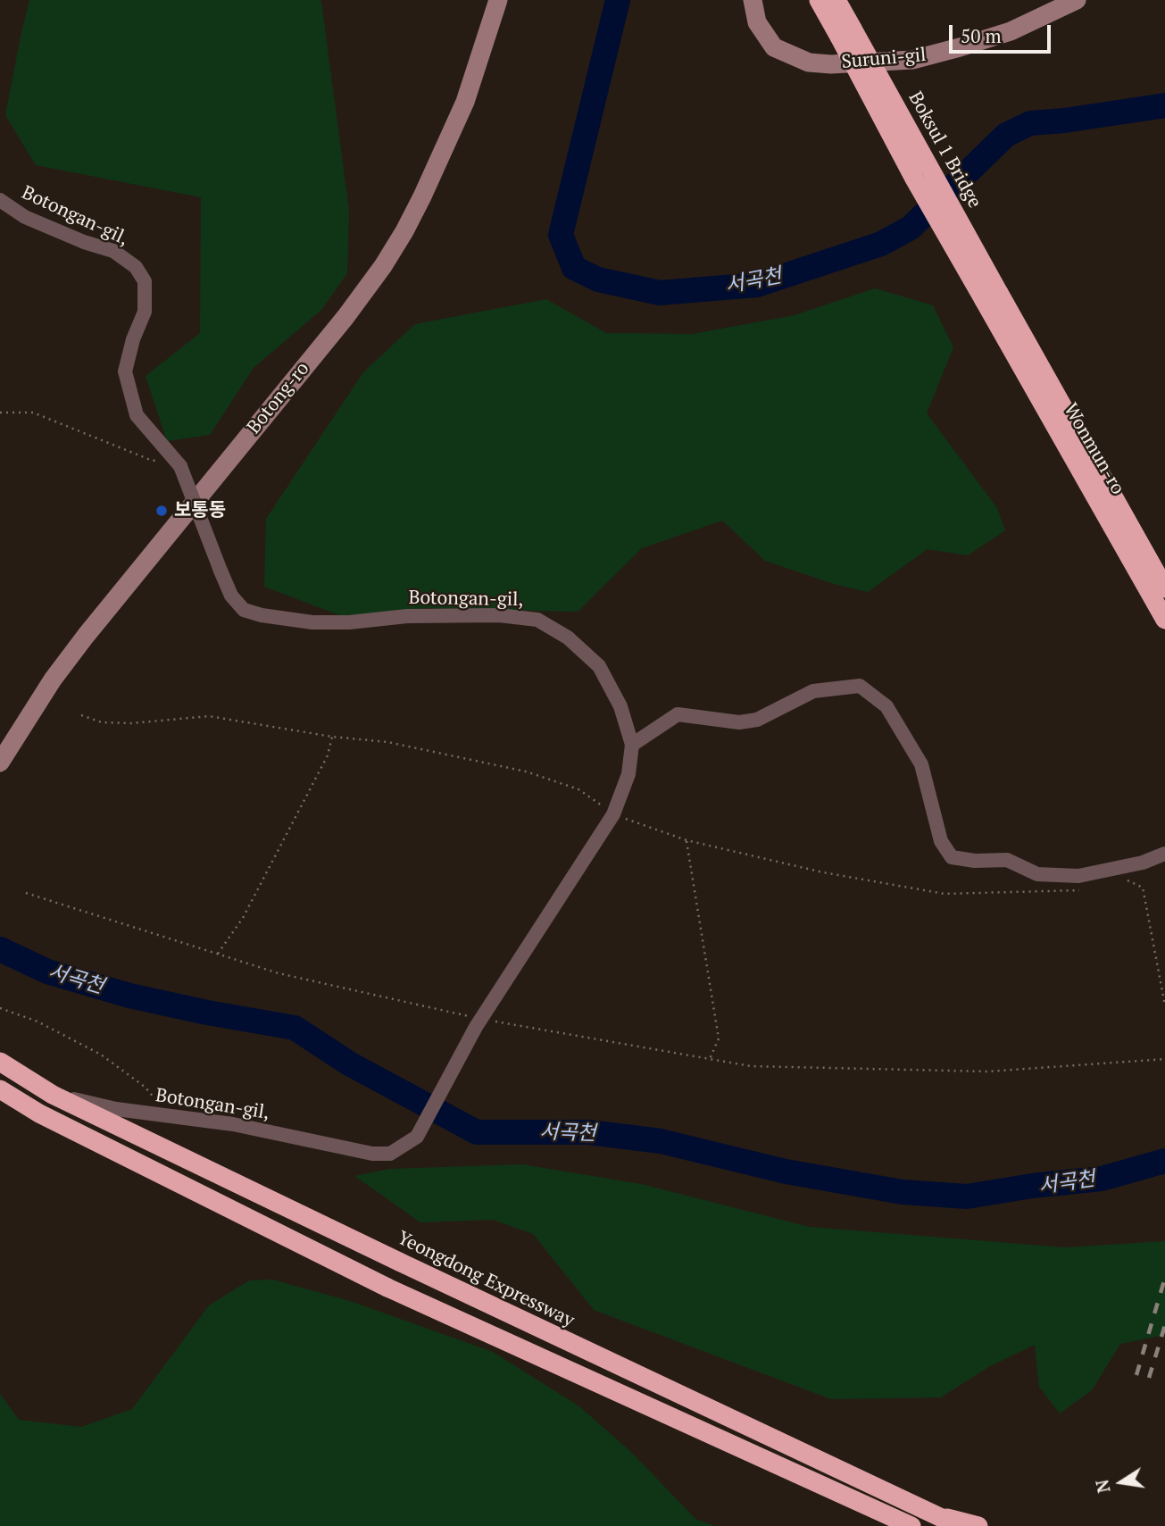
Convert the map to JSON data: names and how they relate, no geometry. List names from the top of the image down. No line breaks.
{"streets":{"highway":["Boksul 1 Bridge","Wonmun-ro","Yeongdong Expressway"],"street":["Suruni-gil","Botongan-gil,","Botong-ro"]},"crossings":[["Boksul 1 Bridge","Wonmun-ro"]],"water":["서곡천"],"places":["보통동"],"scale_bar":"50 m","north":"left"}
